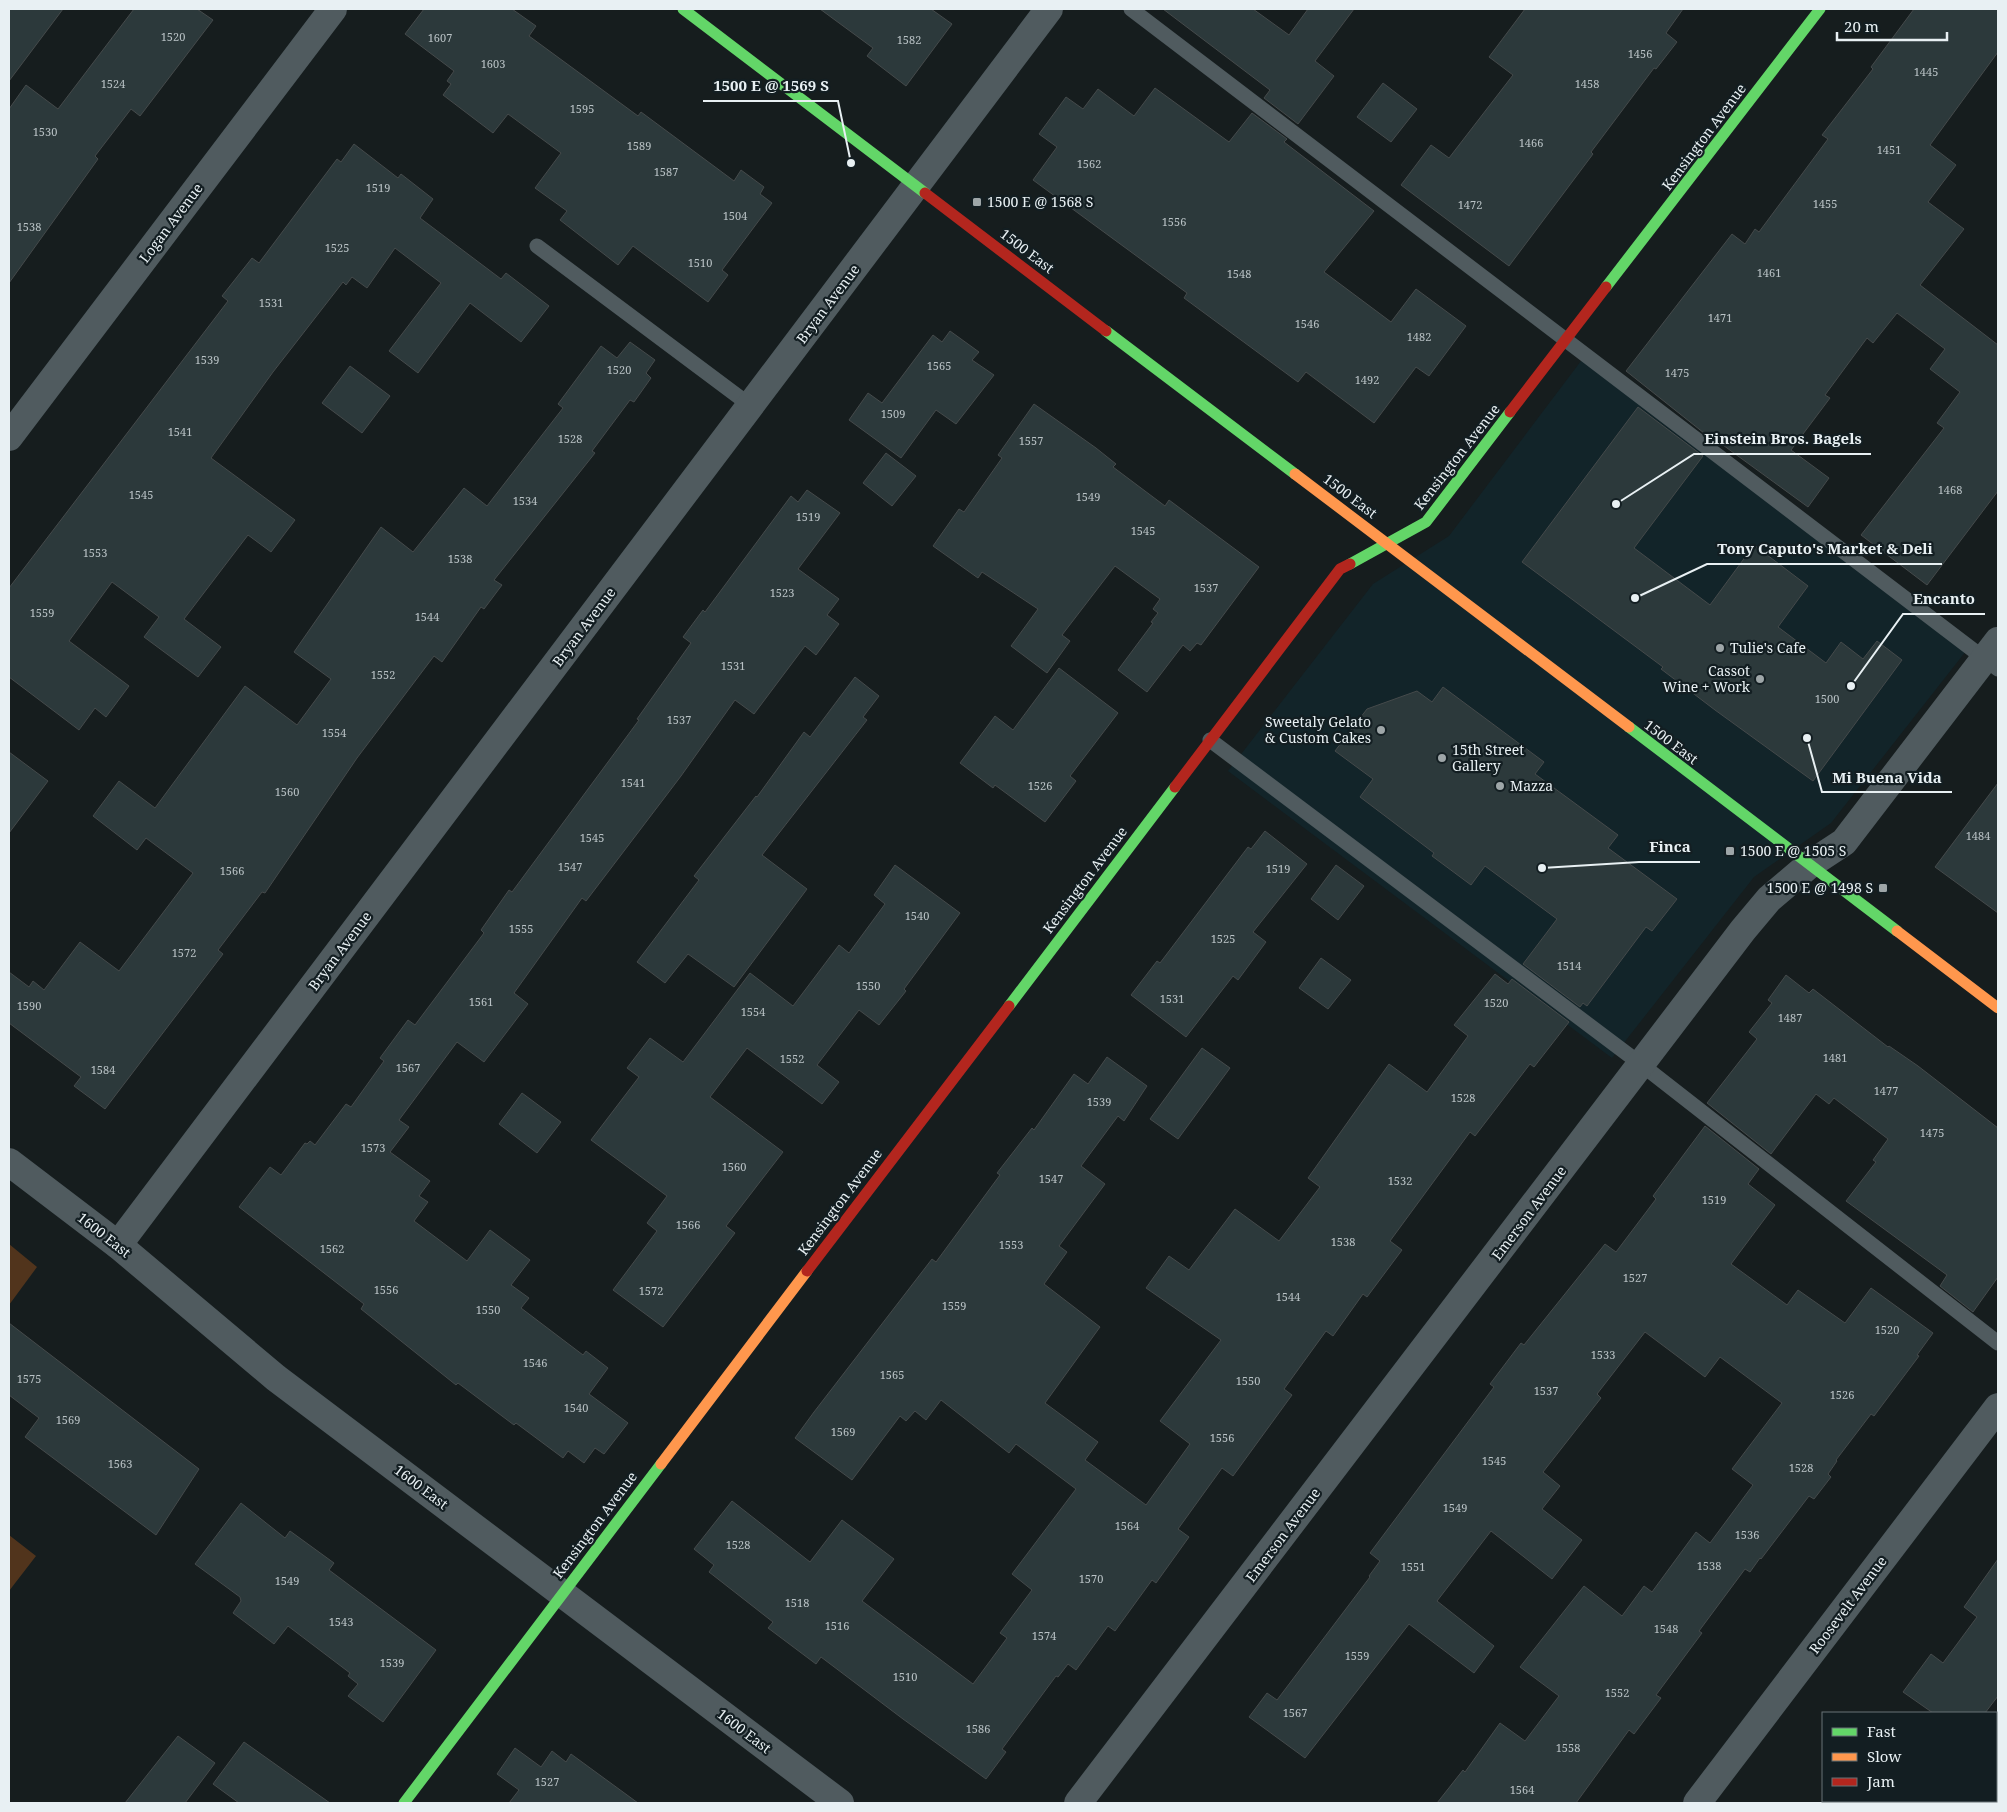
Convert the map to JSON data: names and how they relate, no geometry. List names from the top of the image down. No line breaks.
{"streets":{"street":["Kensington Avenue","Logan Avenue","1500 East","Bryan Avenue","Emerson Avenue","1600 East","Roosevelt Avenue"]},"crossings":[["Kensington Avenue","1500 East"],["Kensington Avenue","1600 East"],["1500 East","Bryan Avenue"],["1500 East","Emerson Avenue"],["Bryan Avenue","1600 East"]],"places":{"other":["1500 E @ 1569 S","Einstein Bros. Bagels","Tony Caputo's Market & Deli","Tulie's Cafe","Cassot Wine + Work","Encanto","Sweetaly Gelato & Custom Cakes","Mi Buena Vida","15th Street Gallery","Mazza","Finca"],"transit":["1500 E @ 1568 S","1500 E @ 1505 S","1500 E @ 1498 S"]},"house_numbers":["1520","1607","1582","1456","1603","1445","1524","1458","1595","1530","1466","1589","1451","1562","1587","1519","1455","1472","1504","1556","1538","1525","1510","1461","1548","1531","1471","1546","1482","1539","1565","1520","1475","1492","1509","1541","1528","1557","1468","1545","1549","1534","1519","1545","1553","1538","1537","1523","1559","1544","1531","1552","1500","1537","1554","1541","1526","1560","1484","1545","1547","1519","1566","1540","1555","1525","1572","1514","1550","1531","1561","1520","1590","1554","1487","1481","1552","1567","1584","1477","1528","1539","1475","1573","1560","1547","1532","1519","1566","1538","1553","1562","1527","1556","1572","1544","1559","1550","1520","1533","1546","1565","1575","1550","1537","1526","1540","1569","1569","1556","1545","1563","1528","1549","1564","1536","1528","1538","1551","1570","1549","1518","1543","1516","1548","1574","1559","1539","1510","1552","1567","1586","1558","1527","1564"],"legend":["Fast","Slow","Jam"],"scale_bar":"20 m"}
